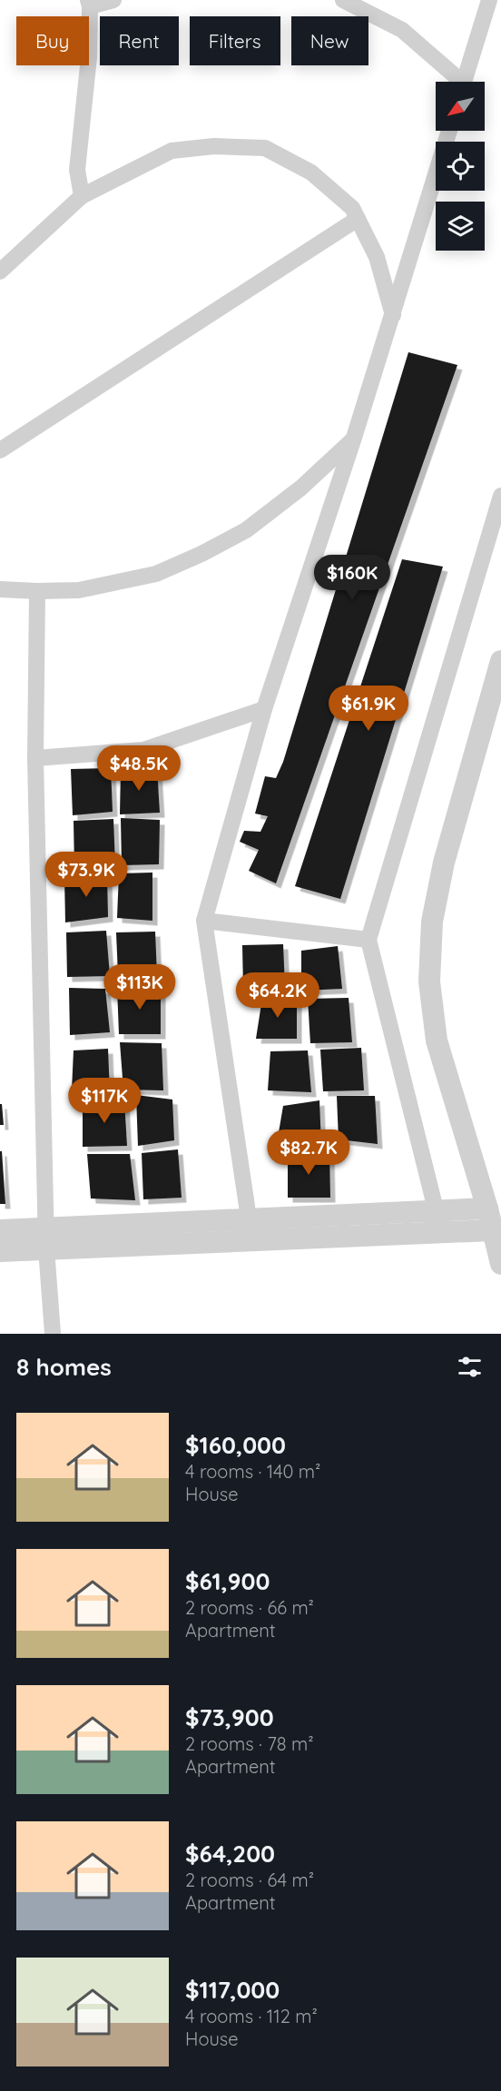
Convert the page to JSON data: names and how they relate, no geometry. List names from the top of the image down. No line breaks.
{"north":"bottom left","page":{"chip":["Buy","Rent","Filters","New"],"price":["$160K","$61.9K","$48.5K","$73.9K","$113K","$64.2K","$117K","$82.7K"],"heading":"8 homes","list":[{"name":"$160,000","note":"4 rooms · 140 m² · House"},{"name":"$61,900","note":"2 rooms · 66 m² · Apartment"},{"name":"$73,900","note":"2 rooms · 78 m² · Apartment"},{"name":"$64,200","note":"2 rooms · 64 m² · Apartment"},{"name":"$117,000","note":"4 rooms · 112 m² · House"}]}}
